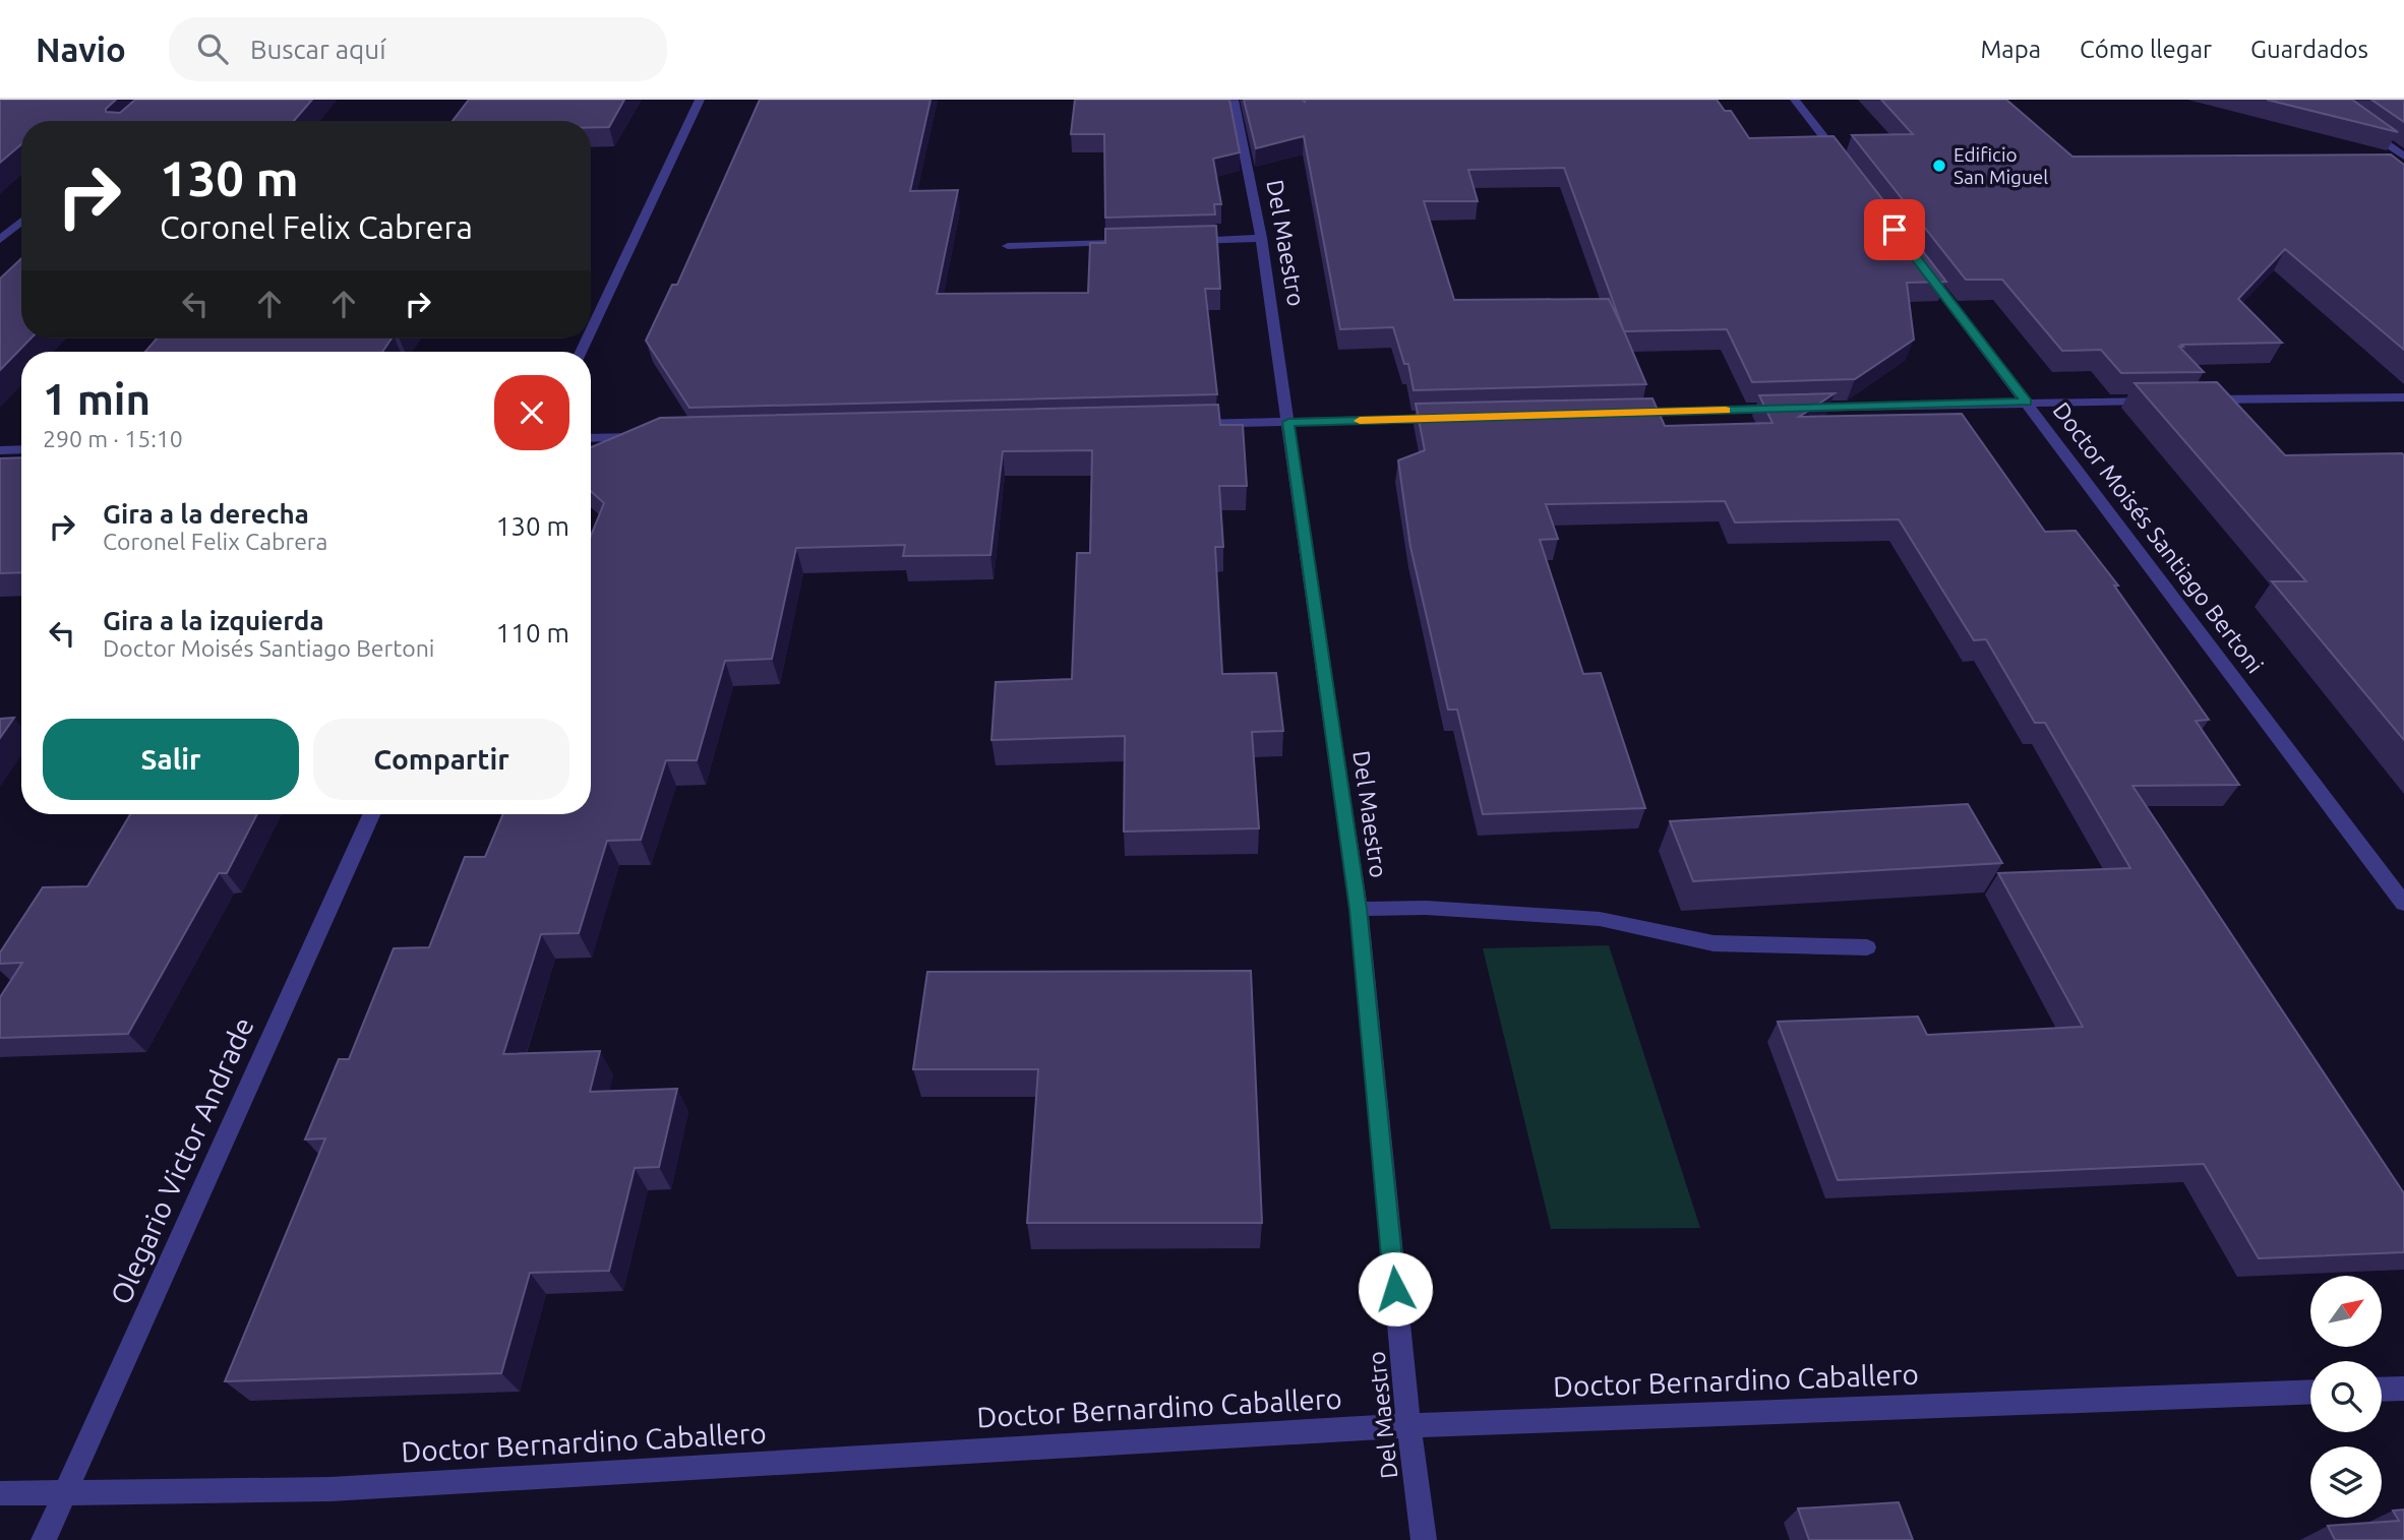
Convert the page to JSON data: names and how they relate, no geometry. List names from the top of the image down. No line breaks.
{"streets":{"street":["Del Maestro","Doctor Moisés Santiago Bertoni","Olegario Victor Andrade","Doctor Bernardino Caballero"]},"crossings":[["Del Maestro","Doctor Bernardino Caballero"],["Olegario Victor Andrade","Doctor Bernardino Caballero"]],"places":["Edificio San Miguel"],"north":"top right","page":{"header":"Navio","search":"Buscar aquí","nav":["Mapa","Cómo llegar","Guardados"],"turn":["130 m","Coronel Felix Cabrera"],"heading":["1 min","290 m · 15:10"],"list":[{"name":"Gira a la derecha","note":"Coronel Felix Cabrera","value":"130 m"},{"name":"Gira a la izquierda","note":"Doctor Moisés Santiago Bertoni","value":"110 m"}],"buttons":["Salir","Compartir"]}}
